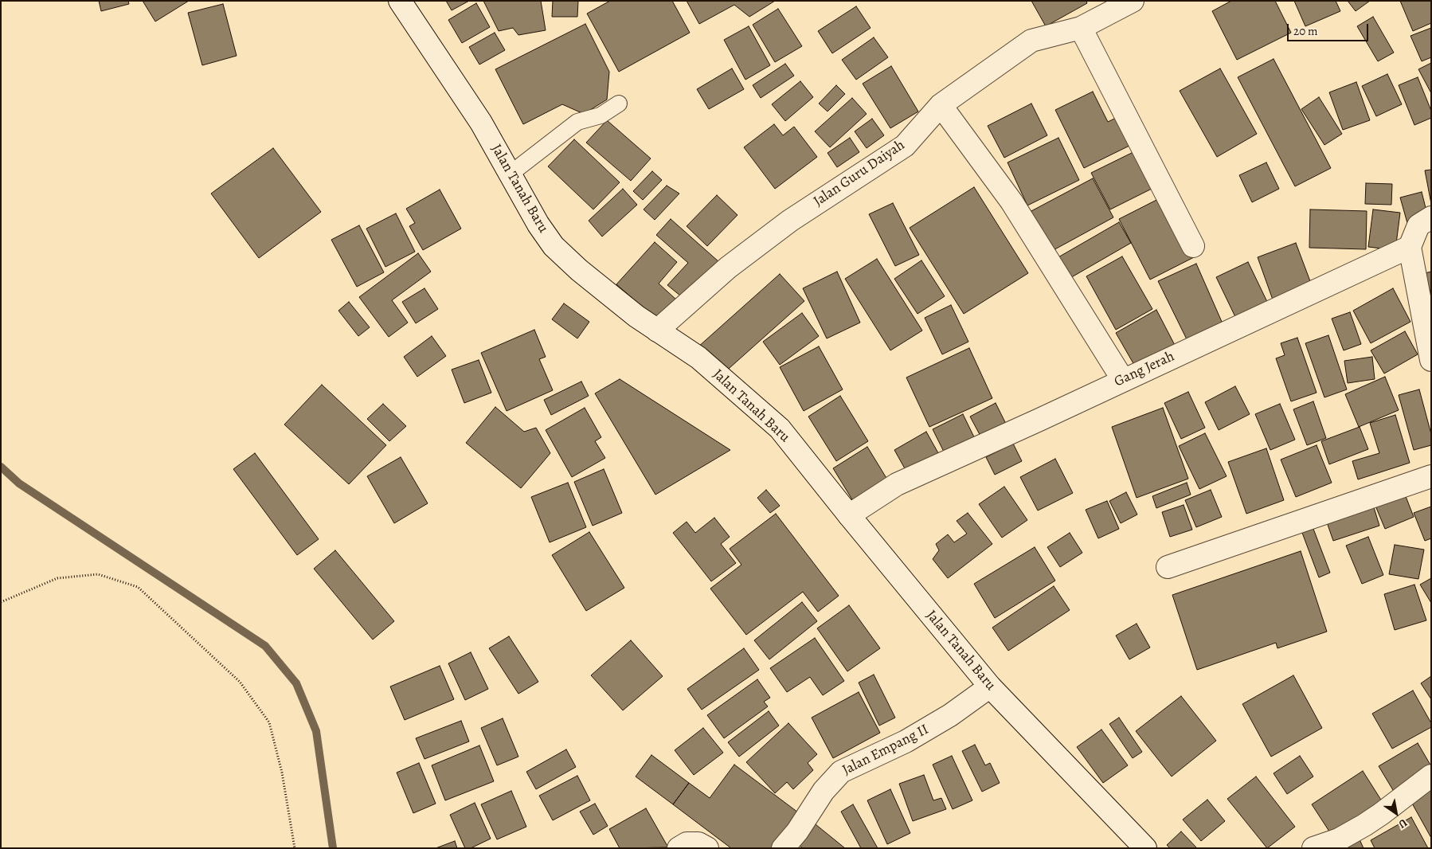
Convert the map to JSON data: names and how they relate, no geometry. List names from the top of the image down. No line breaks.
{"streets":{"street":["Jalan Guru Daiyah","Jalan Tanah Baru","Gang Jerah","Jalan Empang II"]},"crossings":[["Jalan Guru Daiyah","Jalan Tanah Baru"],["Jalan Tanah Baru","Gang Jerah"],["Jalan Tanah Baru","Jalan Empang II"]],"scale_bar":"20 m","north":"bottom right"}
